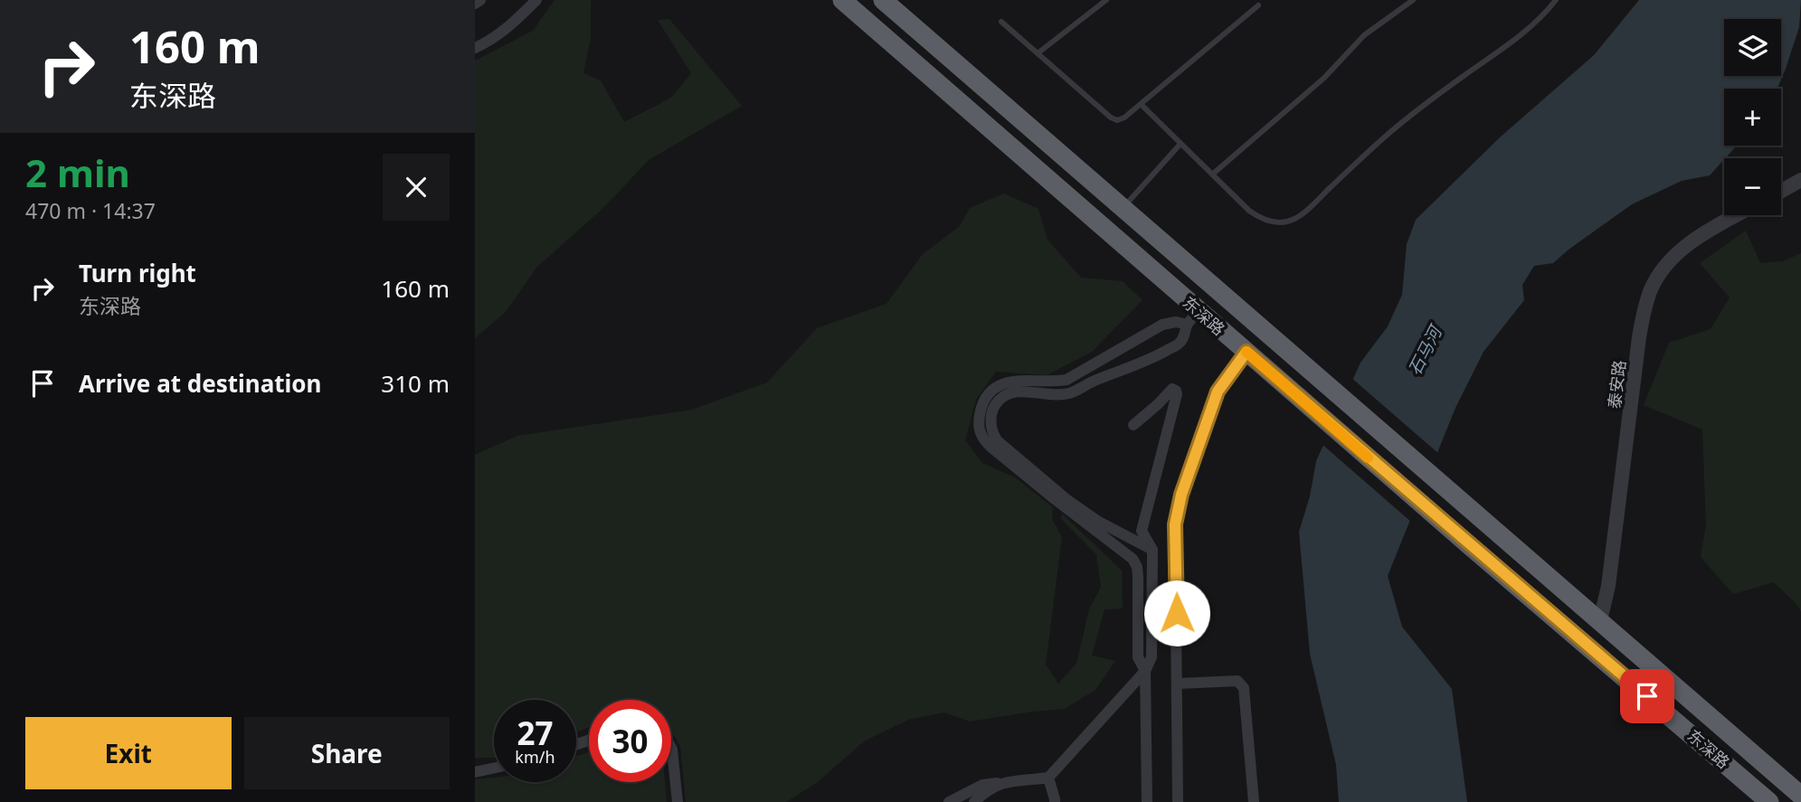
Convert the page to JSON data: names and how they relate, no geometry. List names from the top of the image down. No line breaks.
{"streets":{"highway":["东深路"],"street":["泰安路"]},"crossings":[["东深路","泰安路"]],"water":["石马河"],"page":{"turn":["160 m","东深路"],"map_buttons":["+","−"],"heading":["2 min","470 m · 14:37"],"list":[{"name":"Turn right","note":"东深路","value":"160 m"},{"name":"Arrive at destination","value":"310 m"}],"speed":"27 km/h","limit":"30","buttons":["Exit","Share"]}}
